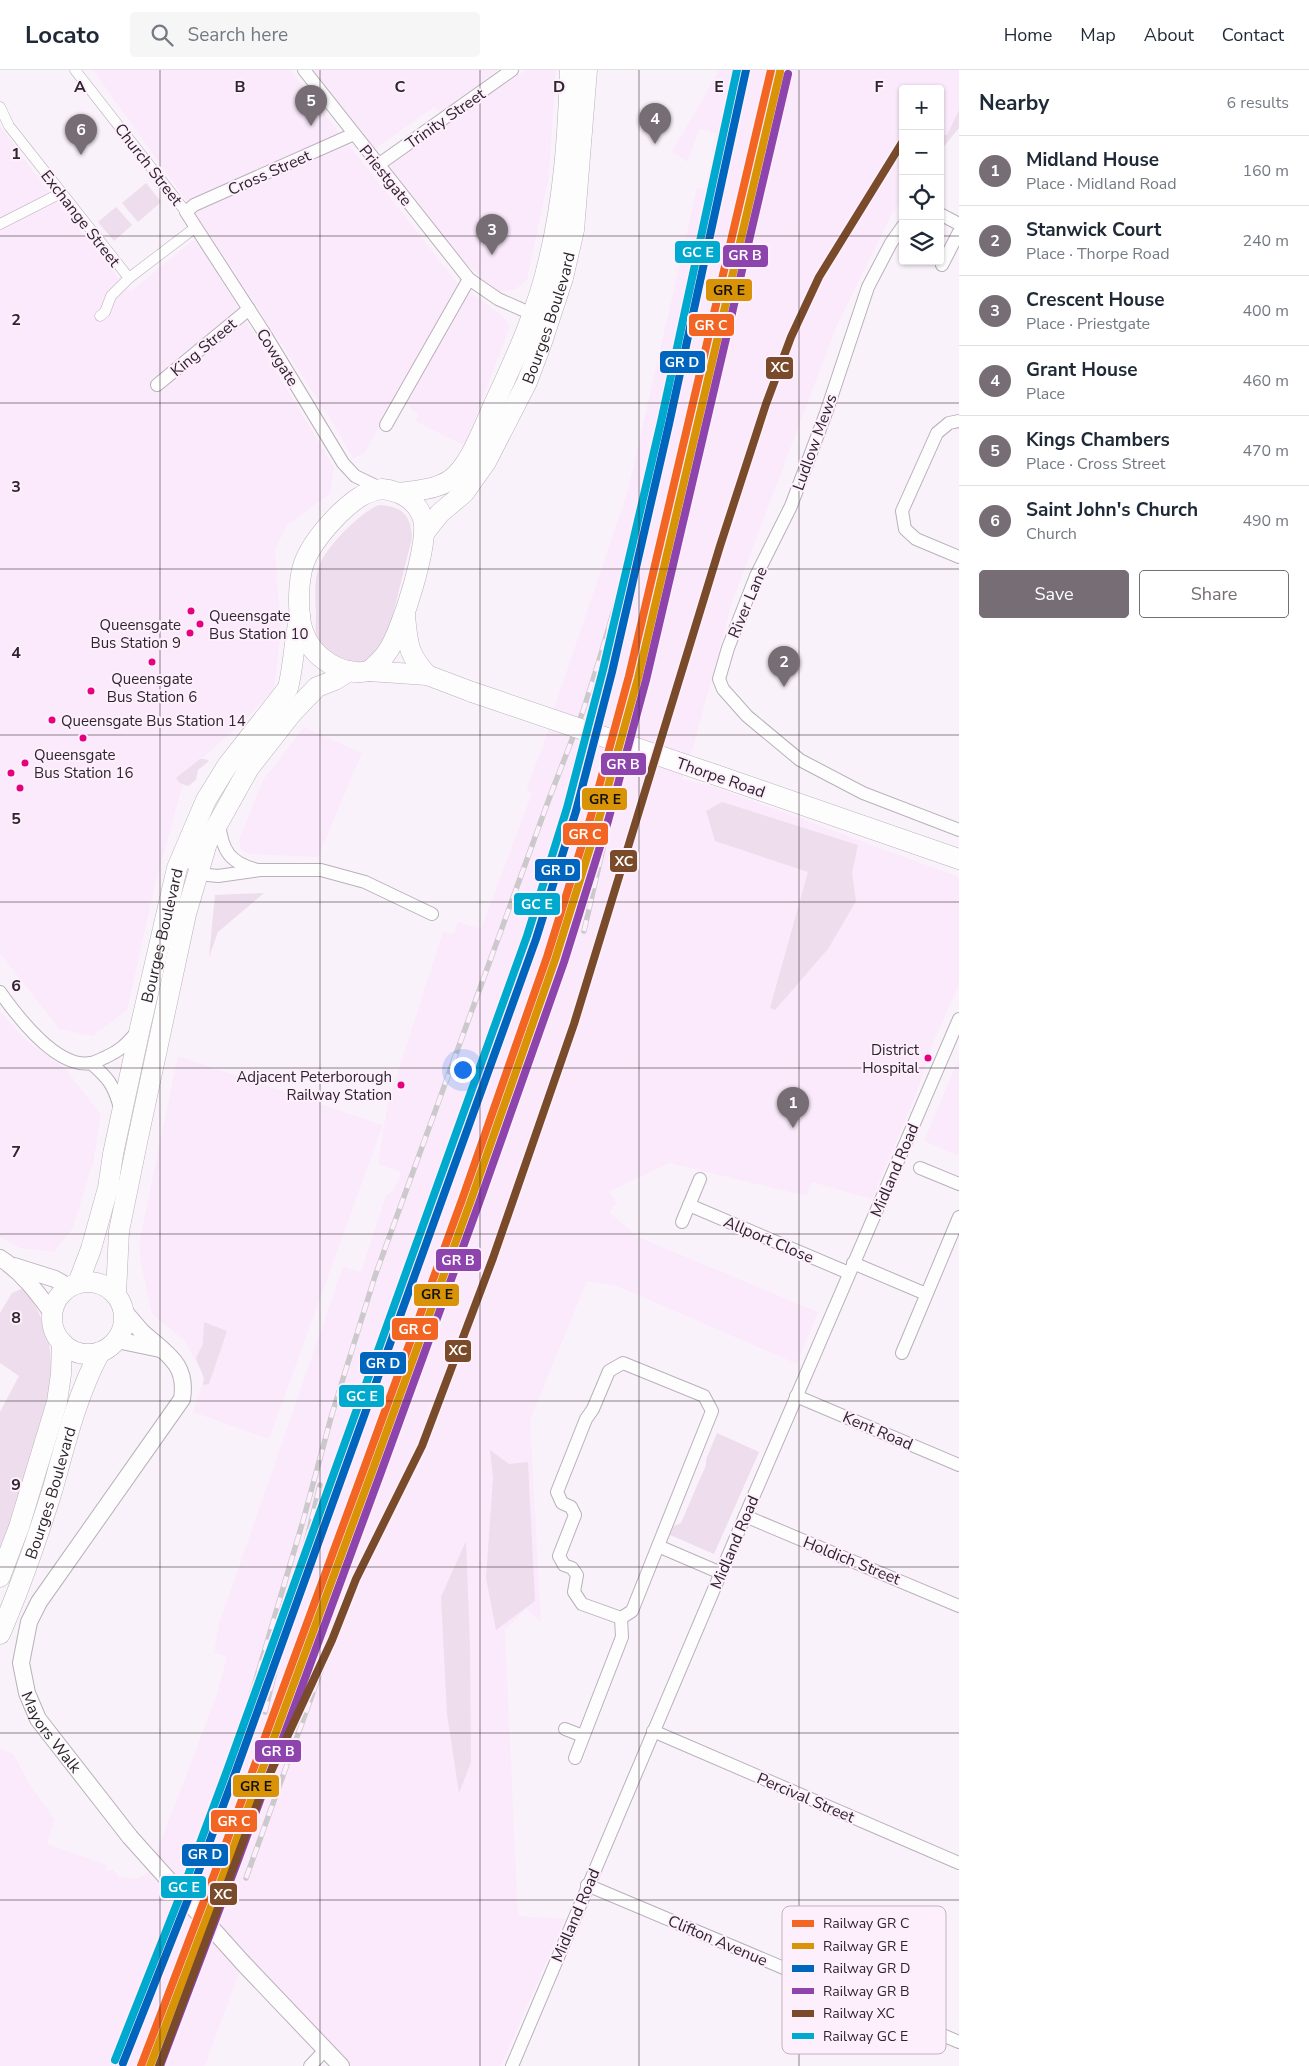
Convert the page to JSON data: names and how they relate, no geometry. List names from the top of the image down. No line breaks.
{"streets":{"main road":["Bourges Boulevard","Thorpe Road"],"street":["Trinity Street","Church Street","Cross Street","Priestgate","Exchange Street","King Street","Cowgate","Ludlow Mews","River Lane","Midland Road","Allport Close","Kent Road","Holdich Street","Mayors Walk","Percival Street","Clifton Avenue"]},"crossings":[["Trinity Street","Priestgate"],["Church Street","Cross Street"],["Church Street","Cowgate"],["Cross Street","Priestgate"],["Cross Street","Cowgate"],["Priestgate","Bourges Boulevard"],["Bourges Boulevard","Cowgate"],["Bourges Boulevard","Thorpe Road"],["Bourges Boulevard","Mayors Walk"],["King Street","Cowgate"],["Cowgate","Thorpe Road"],["Ludlow Mews","River Lane"],["Midland Road","Allport Close"],["Midland Road","Kent Road"],["Midland Road","Holdich Street"],["Midland Road","Percival Street"],["Midland Road","Clifton Avenue"]],"places":["Queensgate Bus Station 10","Queensgate Bus Station 9","Queensgate Bus Station 6","Queensgate Bus Station 14","Queensgate Bus Station 16","District Hospital","Adjacent Peterborough Railway Station"],"lines":["rail line XC"],"legend":["Railway GR C","Railway GR E","Railway GR D","Railway GR B","Railway XC","Railway GC E"],"page":{"header":"Locato","search":"Search here","nav":["Home","Map","About","Contact"],"heading":["Nearby","6 results"],"map_buttons":["+","−"],"pins":["5","4","6","3","2","1"],"list":[{"mark":"1","name":"Midland House","note":"Place · Midland Road","value":"160 m"},{"mark":"2","name":"Stanwick Court","note":"Place · Thorpe Road","value":"240 m"},{"mark":"3","name":"Crescent House","note":"Place · Priestgate","value":"400 m"},{"mark":"4","name":"Grant House","note":"Place","value":"460 m"},{"mark":"5","name":"Kings Chambers","note":"Place · Cross Street","value":"470 m"},{"mark":"6","name":"Saint John's Church","note":"Church","value":"490 m"}],"buttons":["Save","Share"]},"grid":{"columns":["A","B","C","D","E","F"],"rows":["1","2","3","4","5","6","7","8","9"]}}
